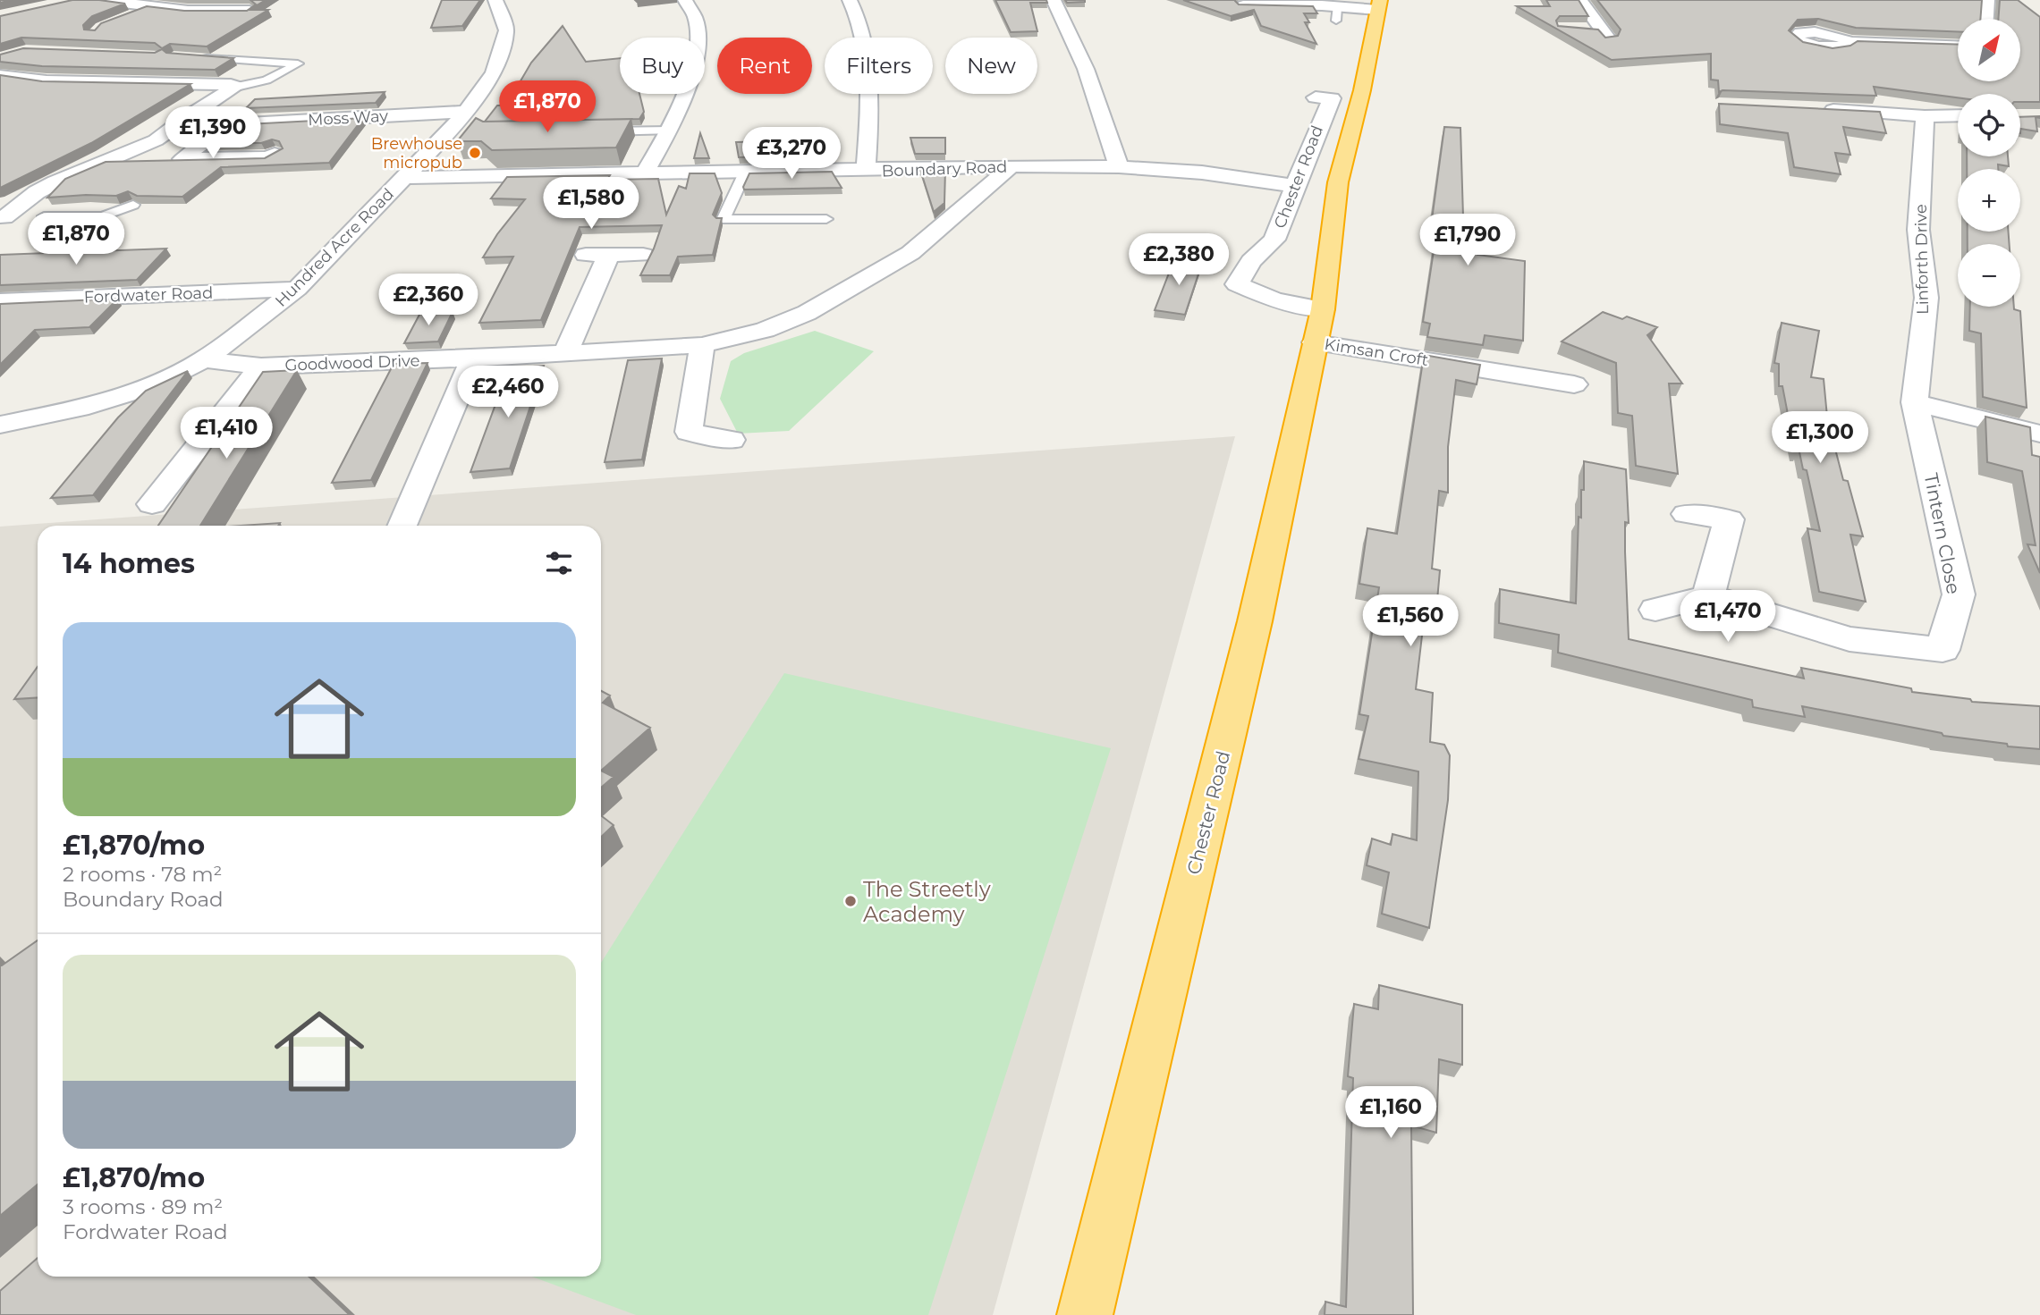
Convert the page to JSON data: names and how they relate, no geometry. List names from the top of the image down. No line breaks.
{"streets":{"highway":["Chester Road"],"street":["Moss Way","Boundary Road","Hundred Acre Road","Linforth Drive","Fordwater Road","Kimsan Croft","Goodwood Drive","Tintern Close"]},"crossings":[["Moss Way","Hundred Acre Road"],["Boundary Road","Chester Road"],["Boundary Road","Hundred Acre Road"],["Boundary Road","Goodwood Drive"],["Chester Road","Kimsan Croft"],["Hundred Acre Road","Fordwater Road"],["Hundred Acre Road","Goodwood Drive"],["Linforth Drive","Tintern Close"]],"places":["Brewhouse micropub","The Streetly Academy"],"north":"top right","page":{"map_buttons":["+","−"],"chip":["Buy","Rent","Filters","New"],"price":["£1,870","£1,390","£3,270","£1,580","£1,870","£1,790","£2,380","£2,360","£2,460","£1,410","£1,300","£1,470","£1,560","£1,160"],"heading":"14 homes","list":[{"name":"£1,870/mo","note":"2 rooms · 78 m² · Boundary Road"},{"name":"£1,870/mo","note":"3 rooms · 89 m² · Fordwater Road"}]}}
